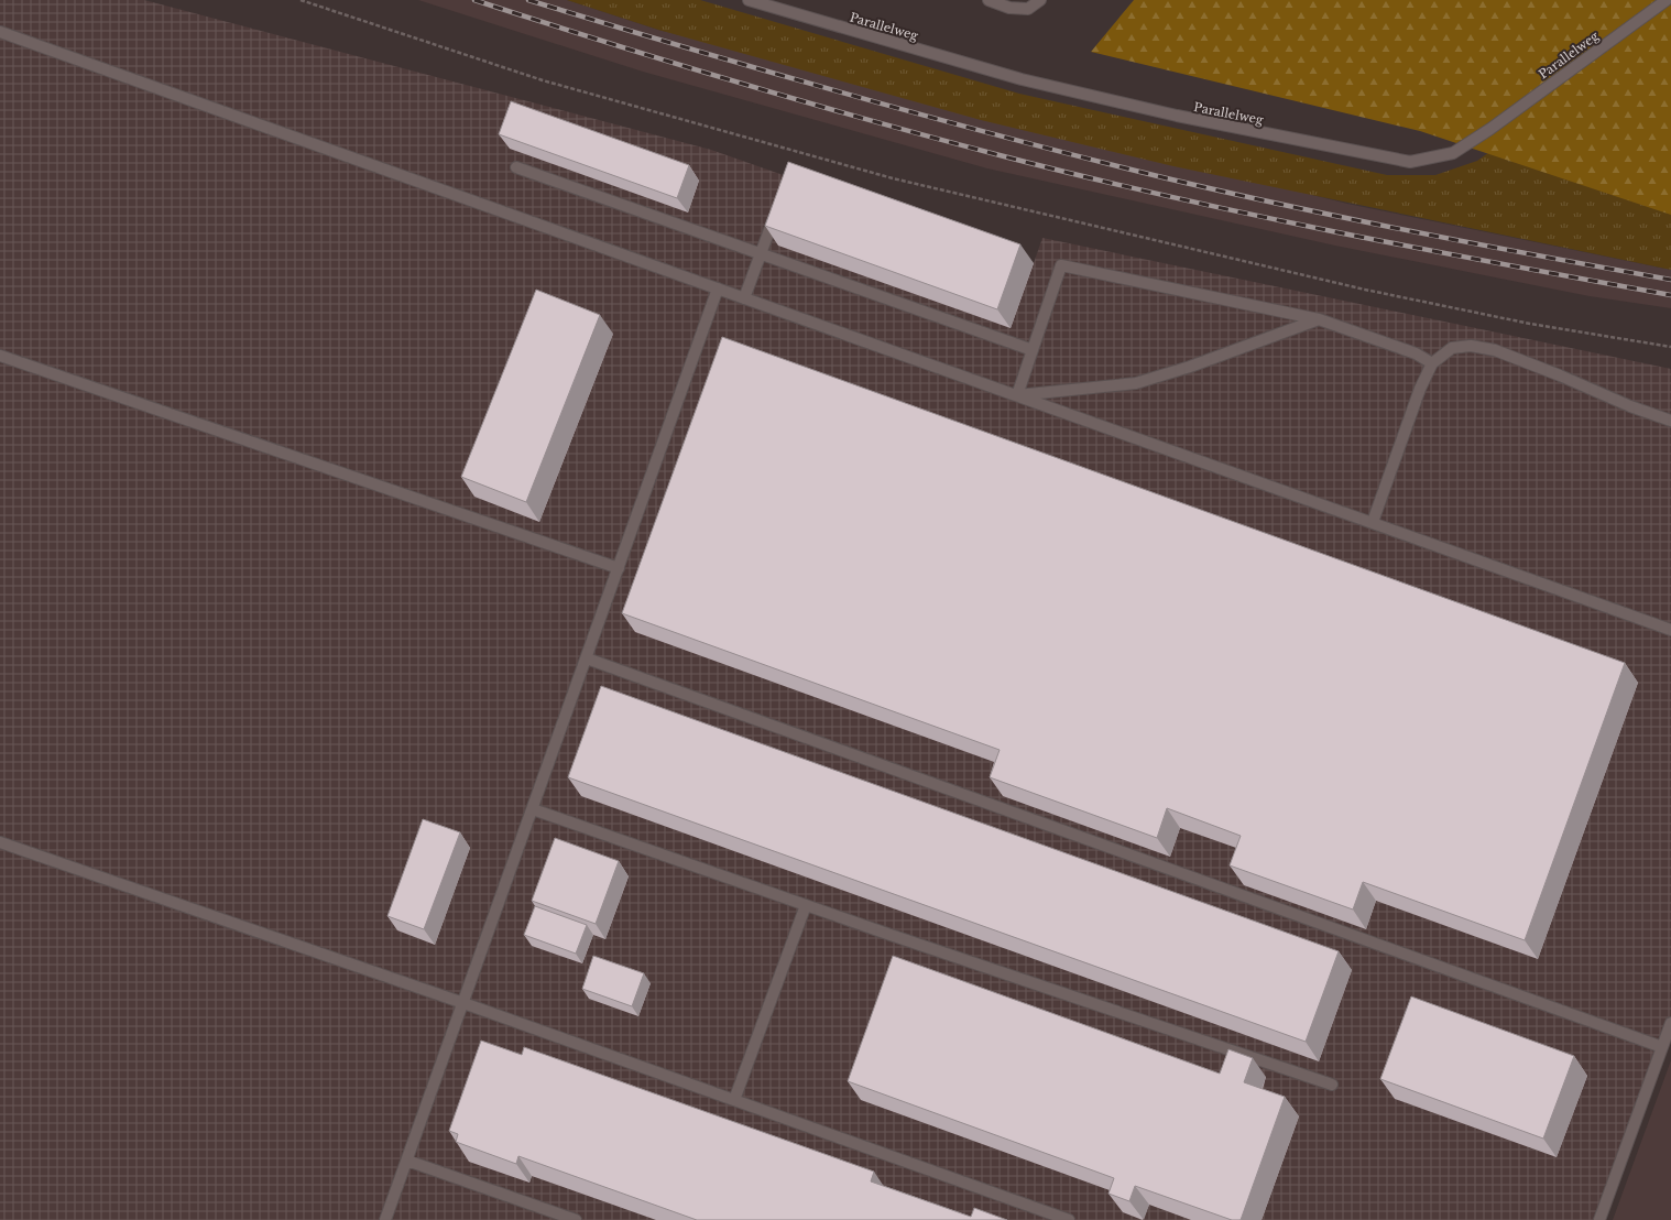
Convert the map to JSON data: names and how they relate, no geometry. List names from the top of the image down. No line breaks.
{"streets":{"street":["Parallelweg"]}}
